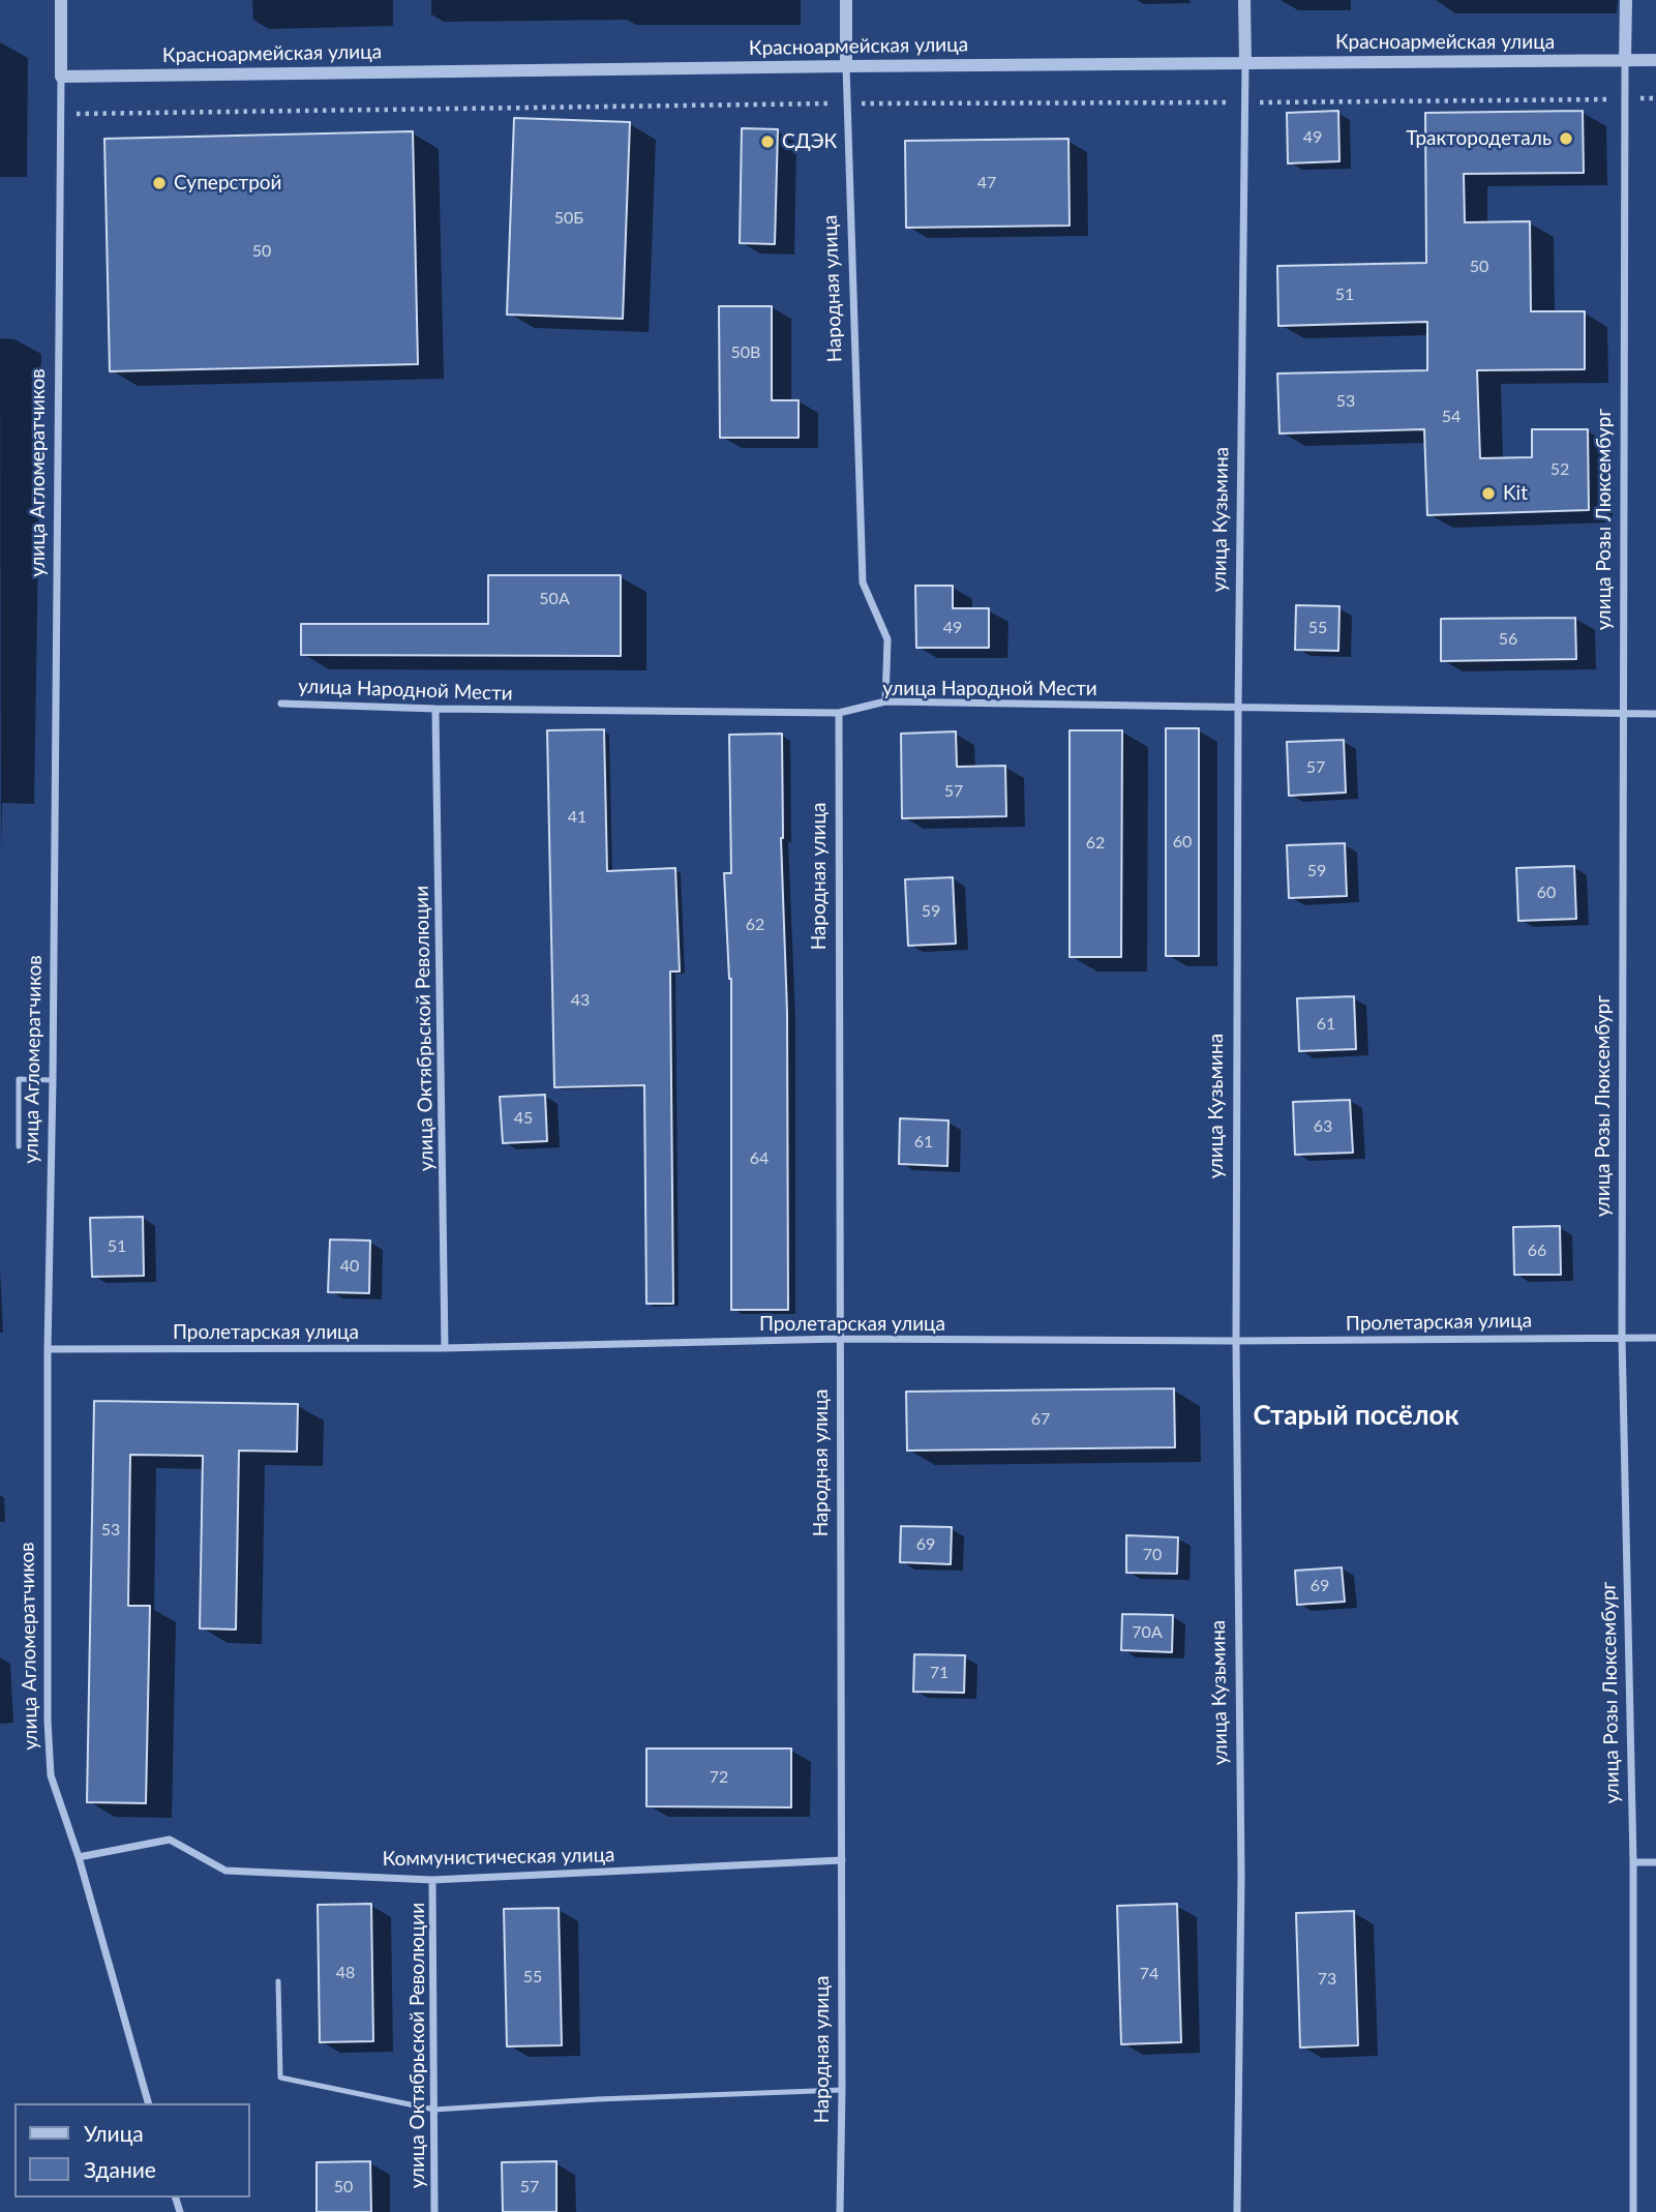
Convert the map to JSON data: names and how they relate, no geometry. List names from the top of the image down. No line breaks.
{"streets":{"street":["Красноармейская улица","Народная улица","улица Агломератчиков","улица Кузьмина","улица Розы Люксембург","улица Народной Мести","улица Октябрьской Революции","Пролетарская улица","Коммунистическая улица"]},"crossings":[["Красноармейская улица","Народная улица"],["Красноармейская улица","улица Агломератчиков"],["Красноармейская улица","улица Кузьмина"],["Красноармейская улица","улица Розы Люксембург"],["Народная улица","улица Народной Мести"],["Народная улица","Пролетарская улица"],["Народная улица","Коммунистическая улица"],["улица Агломератчиков","Пролетарская улица"],["улица Агломератчиков","Коммунистическая улица"],["улица Кузьмина","улица Народной Мести"],["улица Кузьмина","Пролетарская улица"],["улица Розы Люксембург","улица Народной Мести"],["улица Розы Люксембург","Пролетарская улица"],["улица Народной Мести","улица Октябрьской Революции"],["улица Октябрьской Революции","Пролетарская улица"],["улица Октябрьской Революции","Коммунистическая улица"]],"districts":["Старый посёлок"],"places":["Трактородеталь","СДЭК","Суперстрой","Kit"],"house_numbers":["49","47","50Б","50","50","51","50В","53","54","52","50А","49","55","56","57","57","41","60","62","59","60","59","62","43","61","45","63","61","64","51","66","40","67","53","69","70","69","70А","71","72","48","74","55","73","50","57"],"legend":["Улица","Здание"]}
